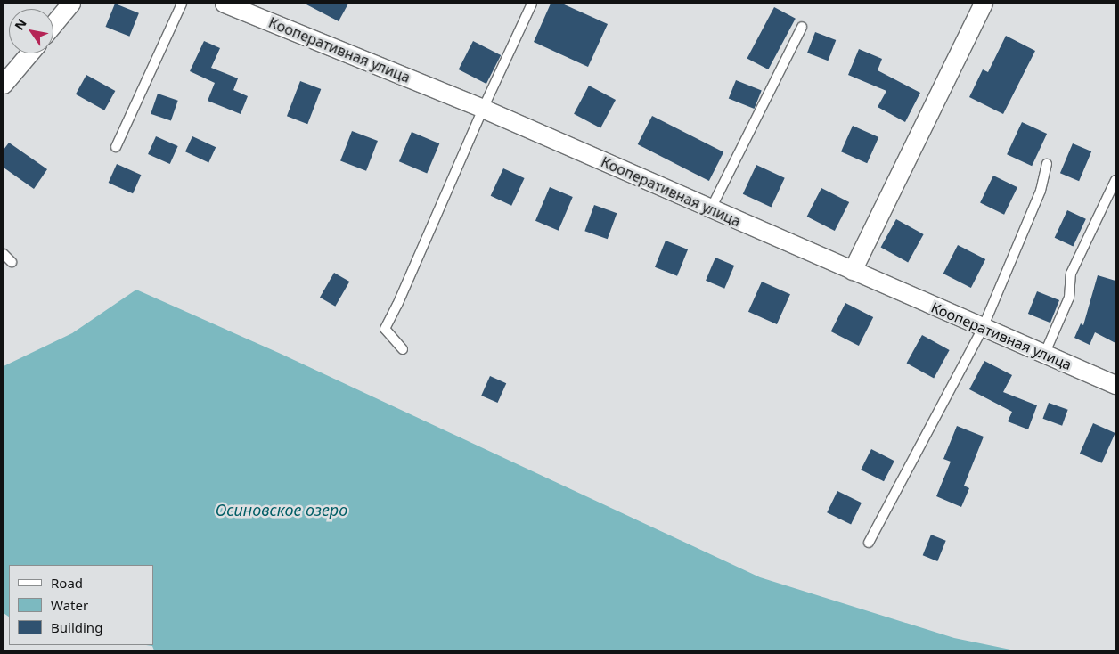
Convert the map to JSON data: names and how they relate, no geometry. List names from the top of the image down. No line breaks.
{"streets":{"street":["Кооперативная улица"]},"water":["Осиновское озеро"],"legend":["Road","Water","Building"],"north":"top left"}
